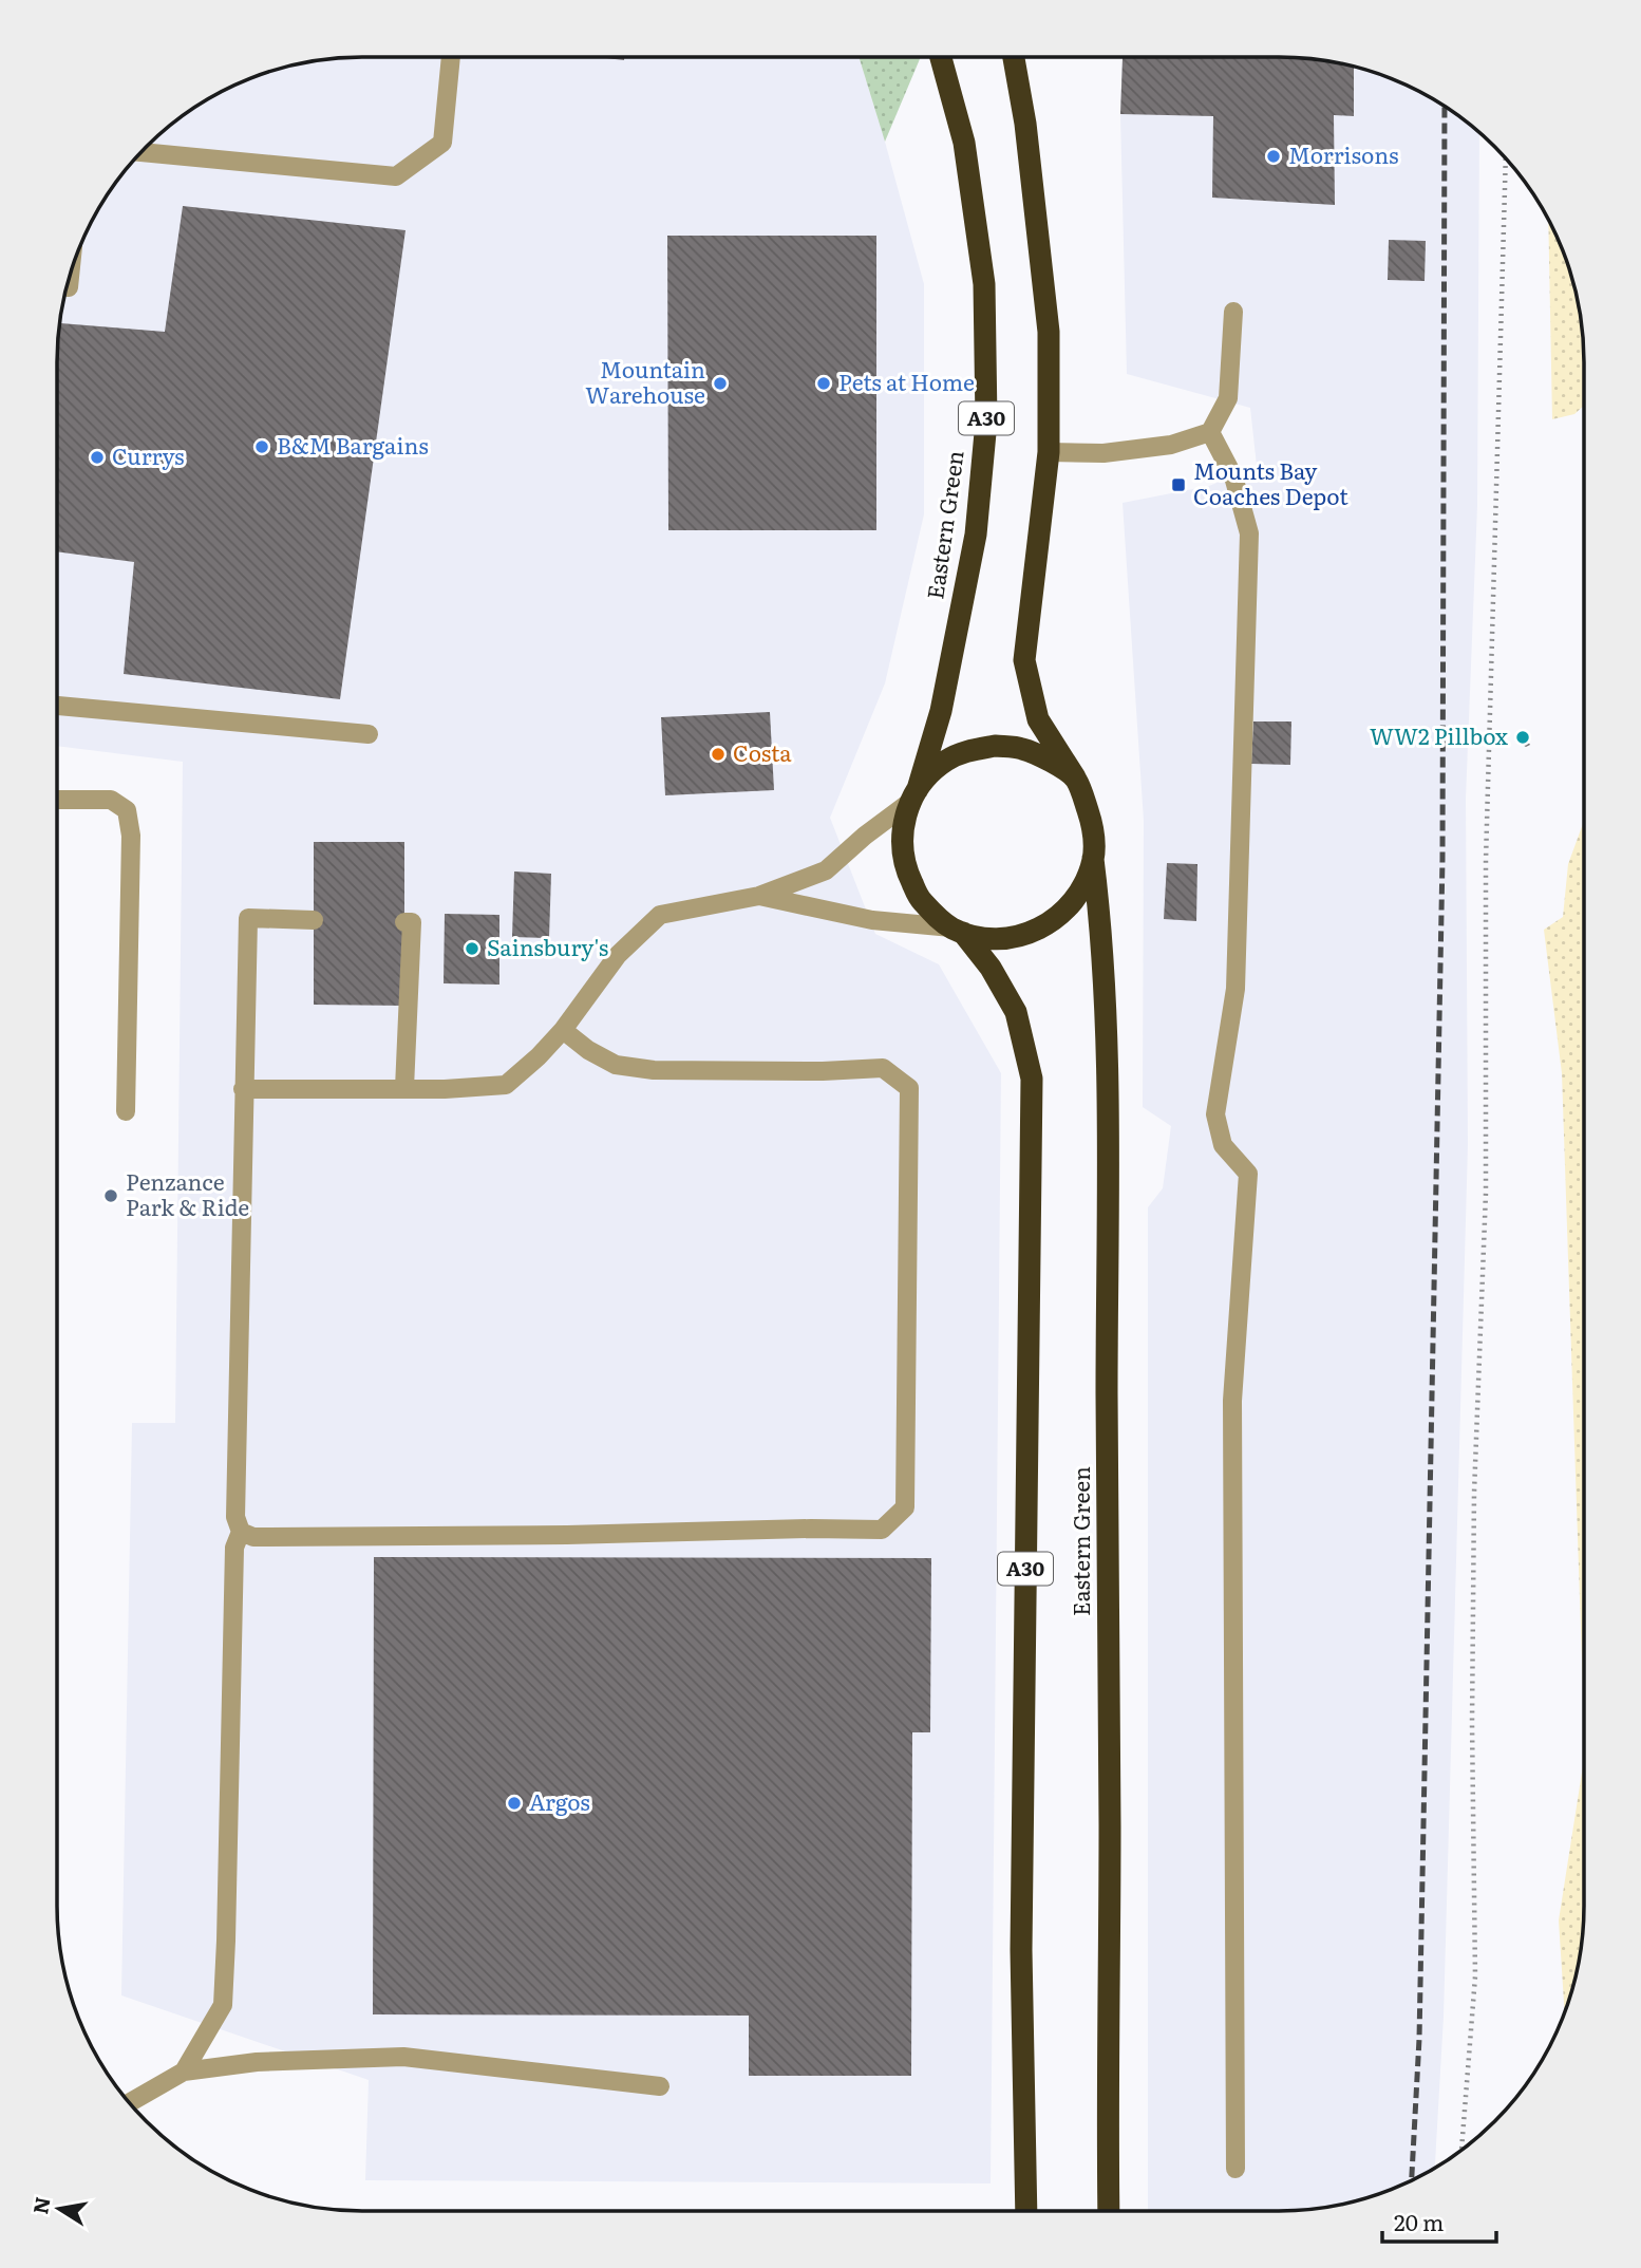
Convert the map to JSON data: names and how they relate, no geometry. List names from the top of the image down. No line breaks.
{"streets":{"highway":["A30","Eastern Green"]},"crossings":[["A30","Eastern Green"]],"places":{"other":["Morrisons","Mountain Warehouse","Pets at Home","B&M Bargains","Currys","WW2 Pillbox","Costa","Sainsbury's","Penzance Park & Ride","Argos"],"transit":["Mounts Bay Coaches Depot"]},"scale_bar":"20 m","north":"left"}
